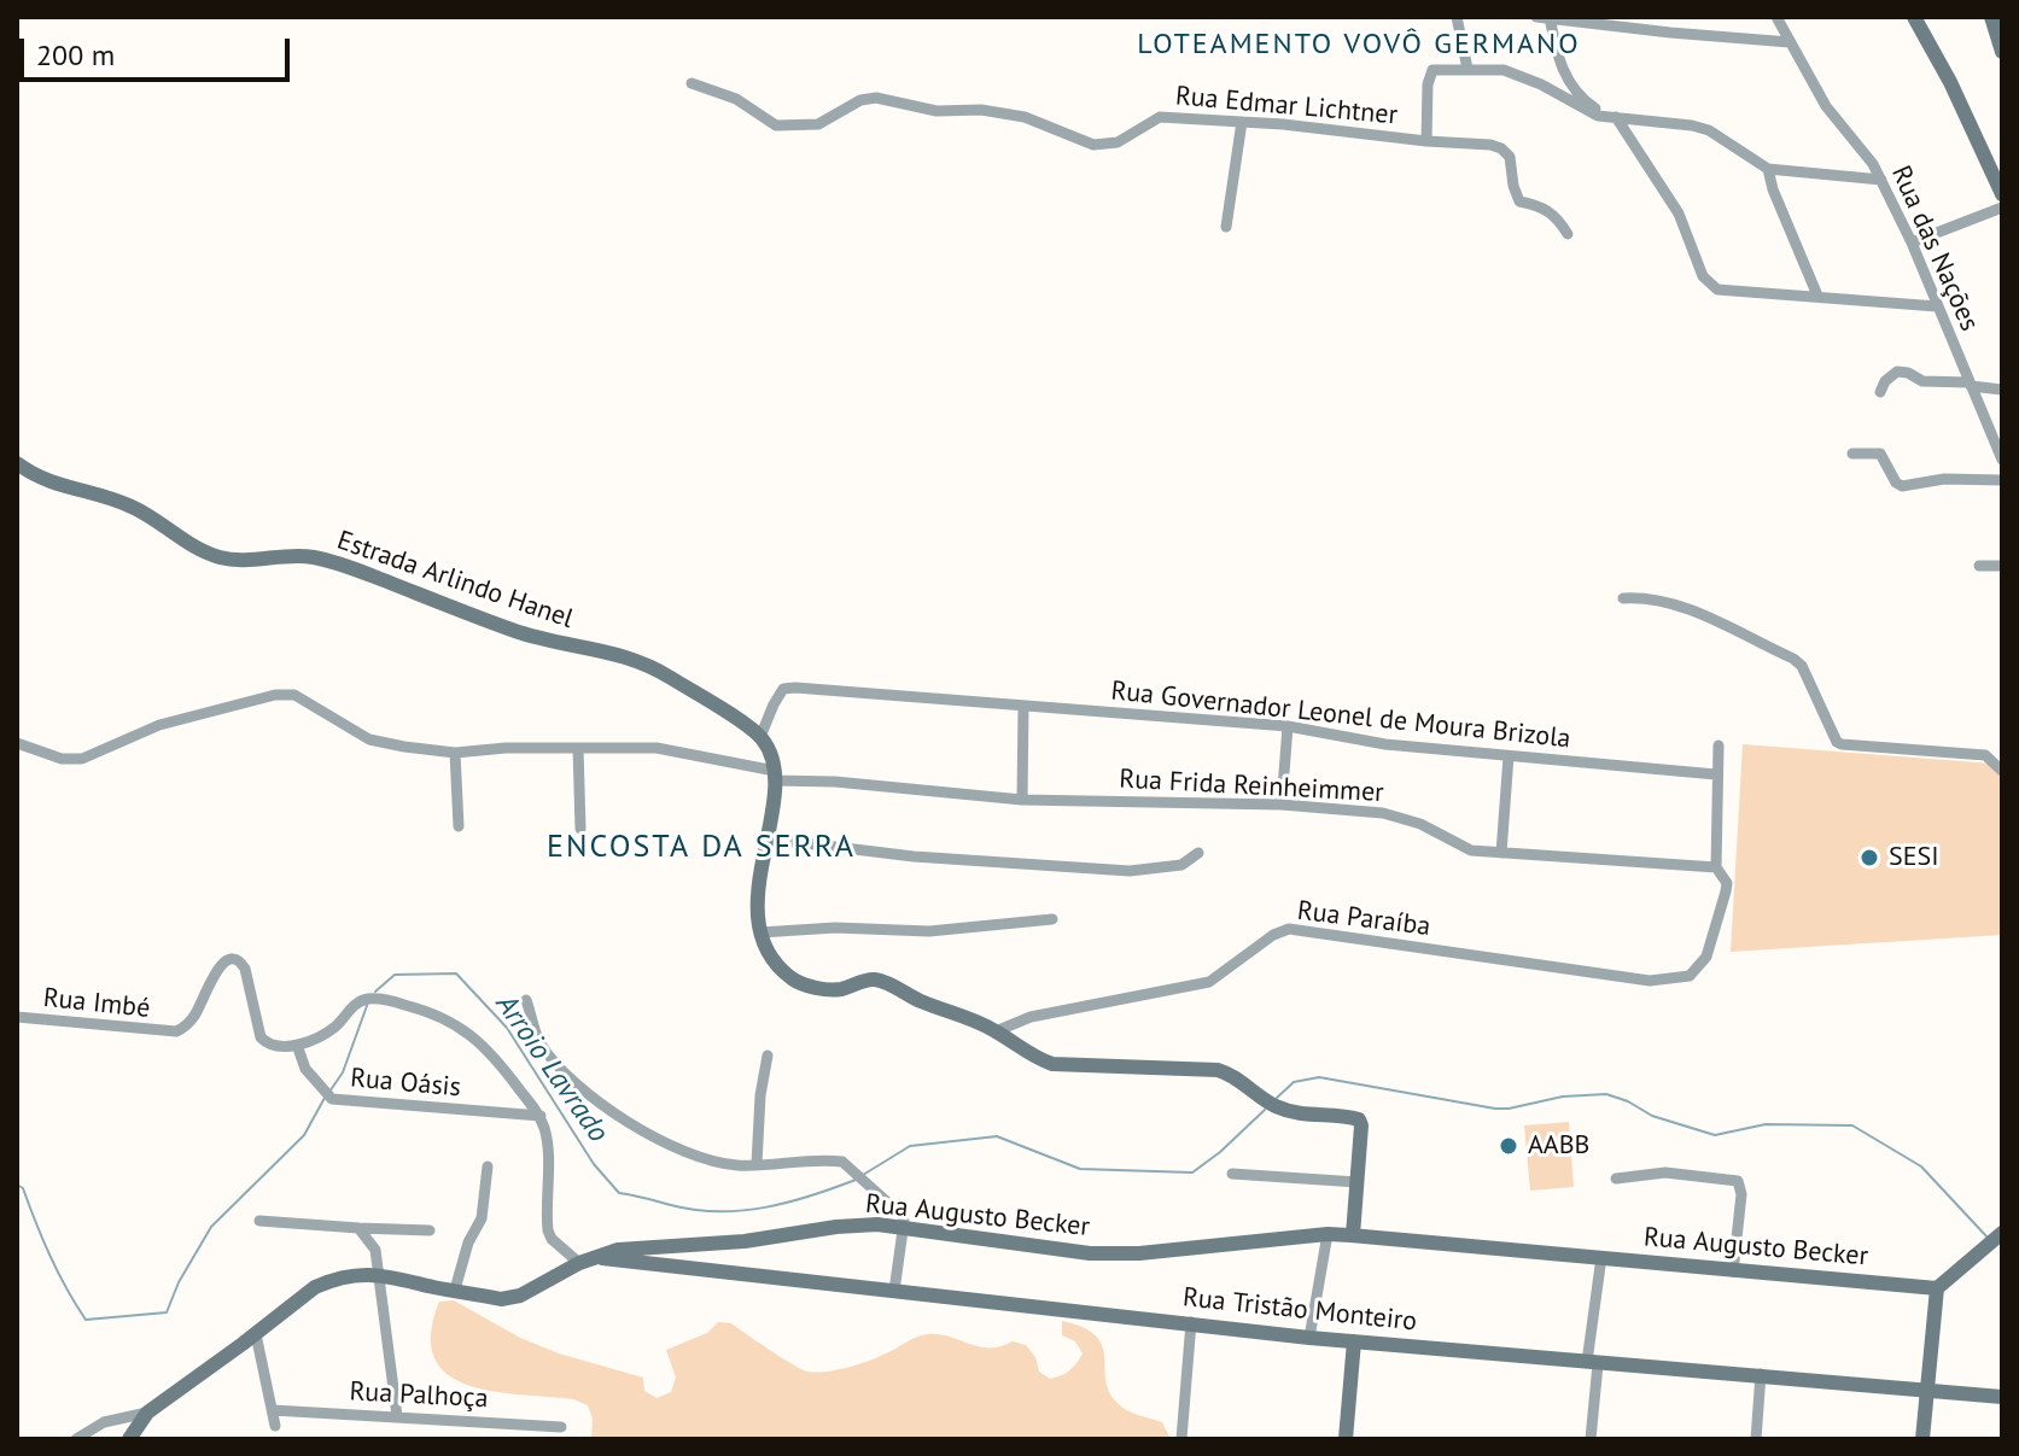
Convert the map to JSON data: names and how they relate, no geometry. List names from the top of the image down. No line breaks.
{"streets":{"street":["Rua Edmar Lichtner","Rua das Nações","Estrada Arlindo Hanel","Rua Governador Leonel de Moura Brizola","Rua Frida Reinheimmer","Rua Paraíba","Rua Imbé","Rua Oásis","Rua Augusto Becker","Rua Tristão Monteiro","Rua Palhoça"]},"crossings":[["Estrada Arlindo Hanel","Rua Governador Leonel de Moura Brizola"],["Rua Frida Reinheimmer","Rua Paraíba"],["Rua Imbé","Rua Oásis"],["Rua Augusto Becker","Rua Tristão Monteiro"]],"districts":["LOTEAMENTO VOVÔ GERMANO","ENCOSTA DA SERRA"],"water":["Arroio Lavrado"],"places":["SESI","AABB"],"scale_bar":"200 m"}
